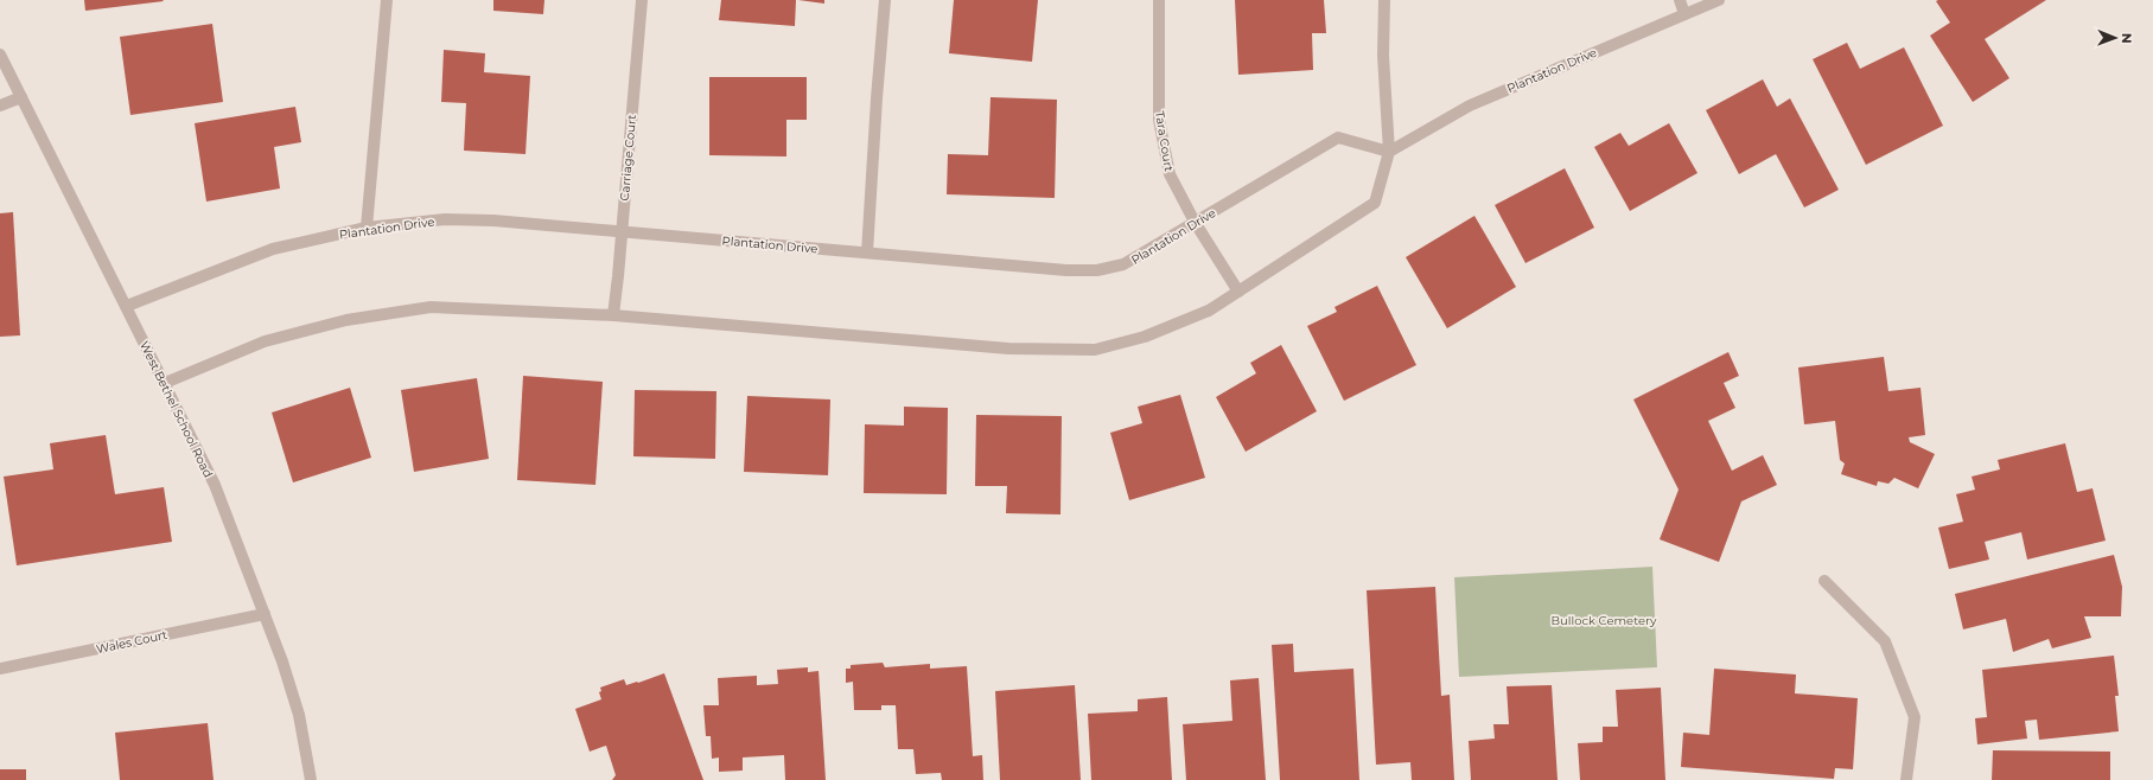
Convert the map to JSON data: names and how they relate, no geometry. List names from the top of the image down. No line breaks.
{"streets":{"street":["Plantation Drive","Tara Court","Carriage Court","West Bethel School Road","Wales Court"]},"crossings":[["Plantation Drive","Tara Court"],["Plantation Drive","Carriage Court"],["Plantation Drive","West Bethel School Road"],["West Bethel School Road","Wales Court"]],"parks":["Bullock Cemetery"],"north":"right"}
